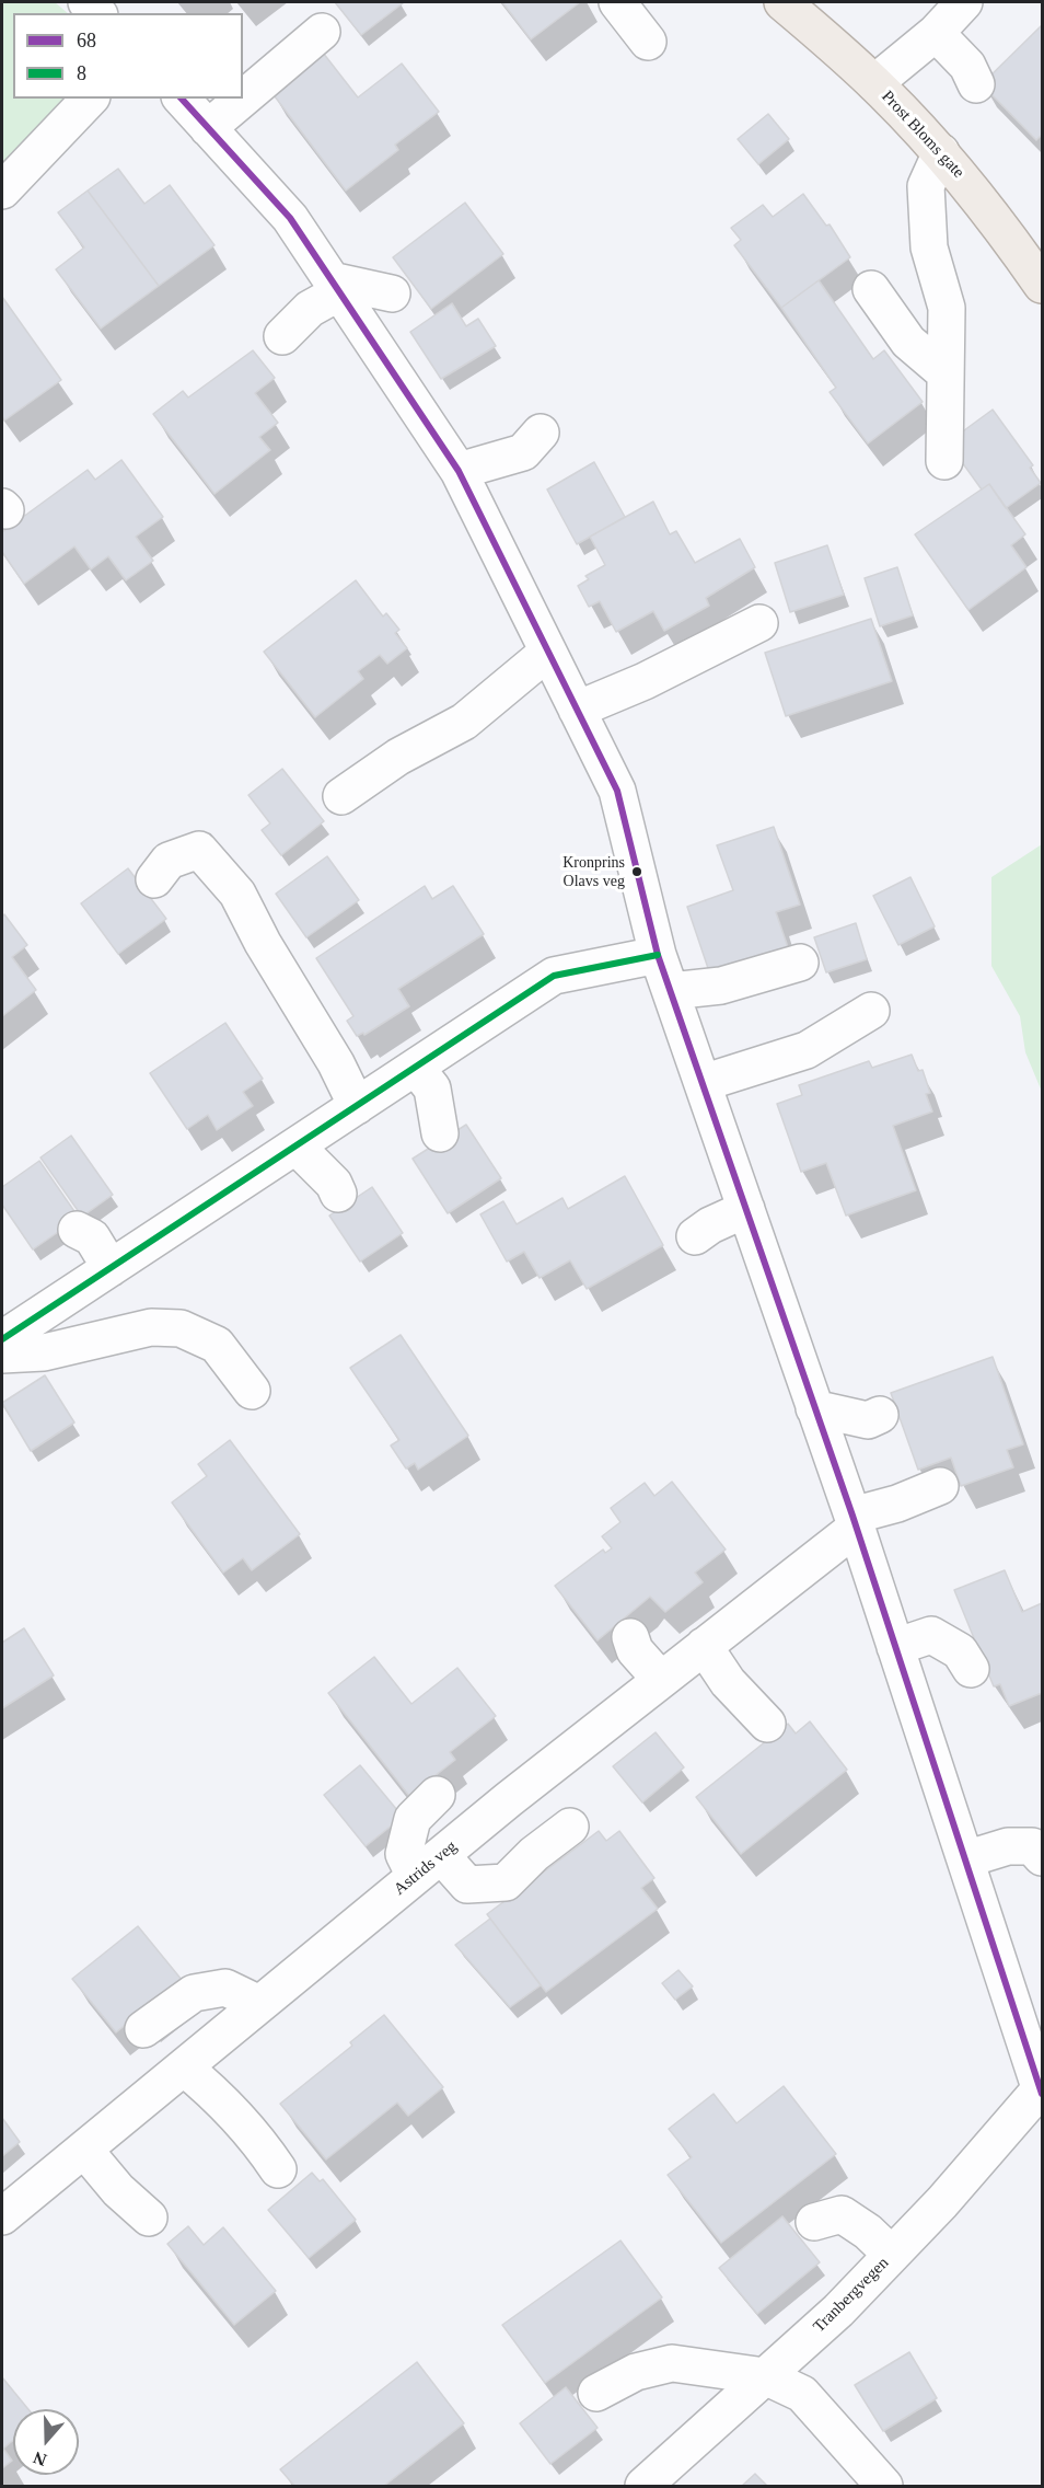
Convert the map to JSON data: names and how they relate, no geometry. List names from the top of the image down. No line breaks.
{"streets":{"main road":["Prost Bloms gate"],"street":["Astrids veg","Tranbergvegen"]},"places":["Kronprins Olavs veg"],"lines":["transit line 68","transit line 8"],"legend":["68","8"],"north":"bottom"}
